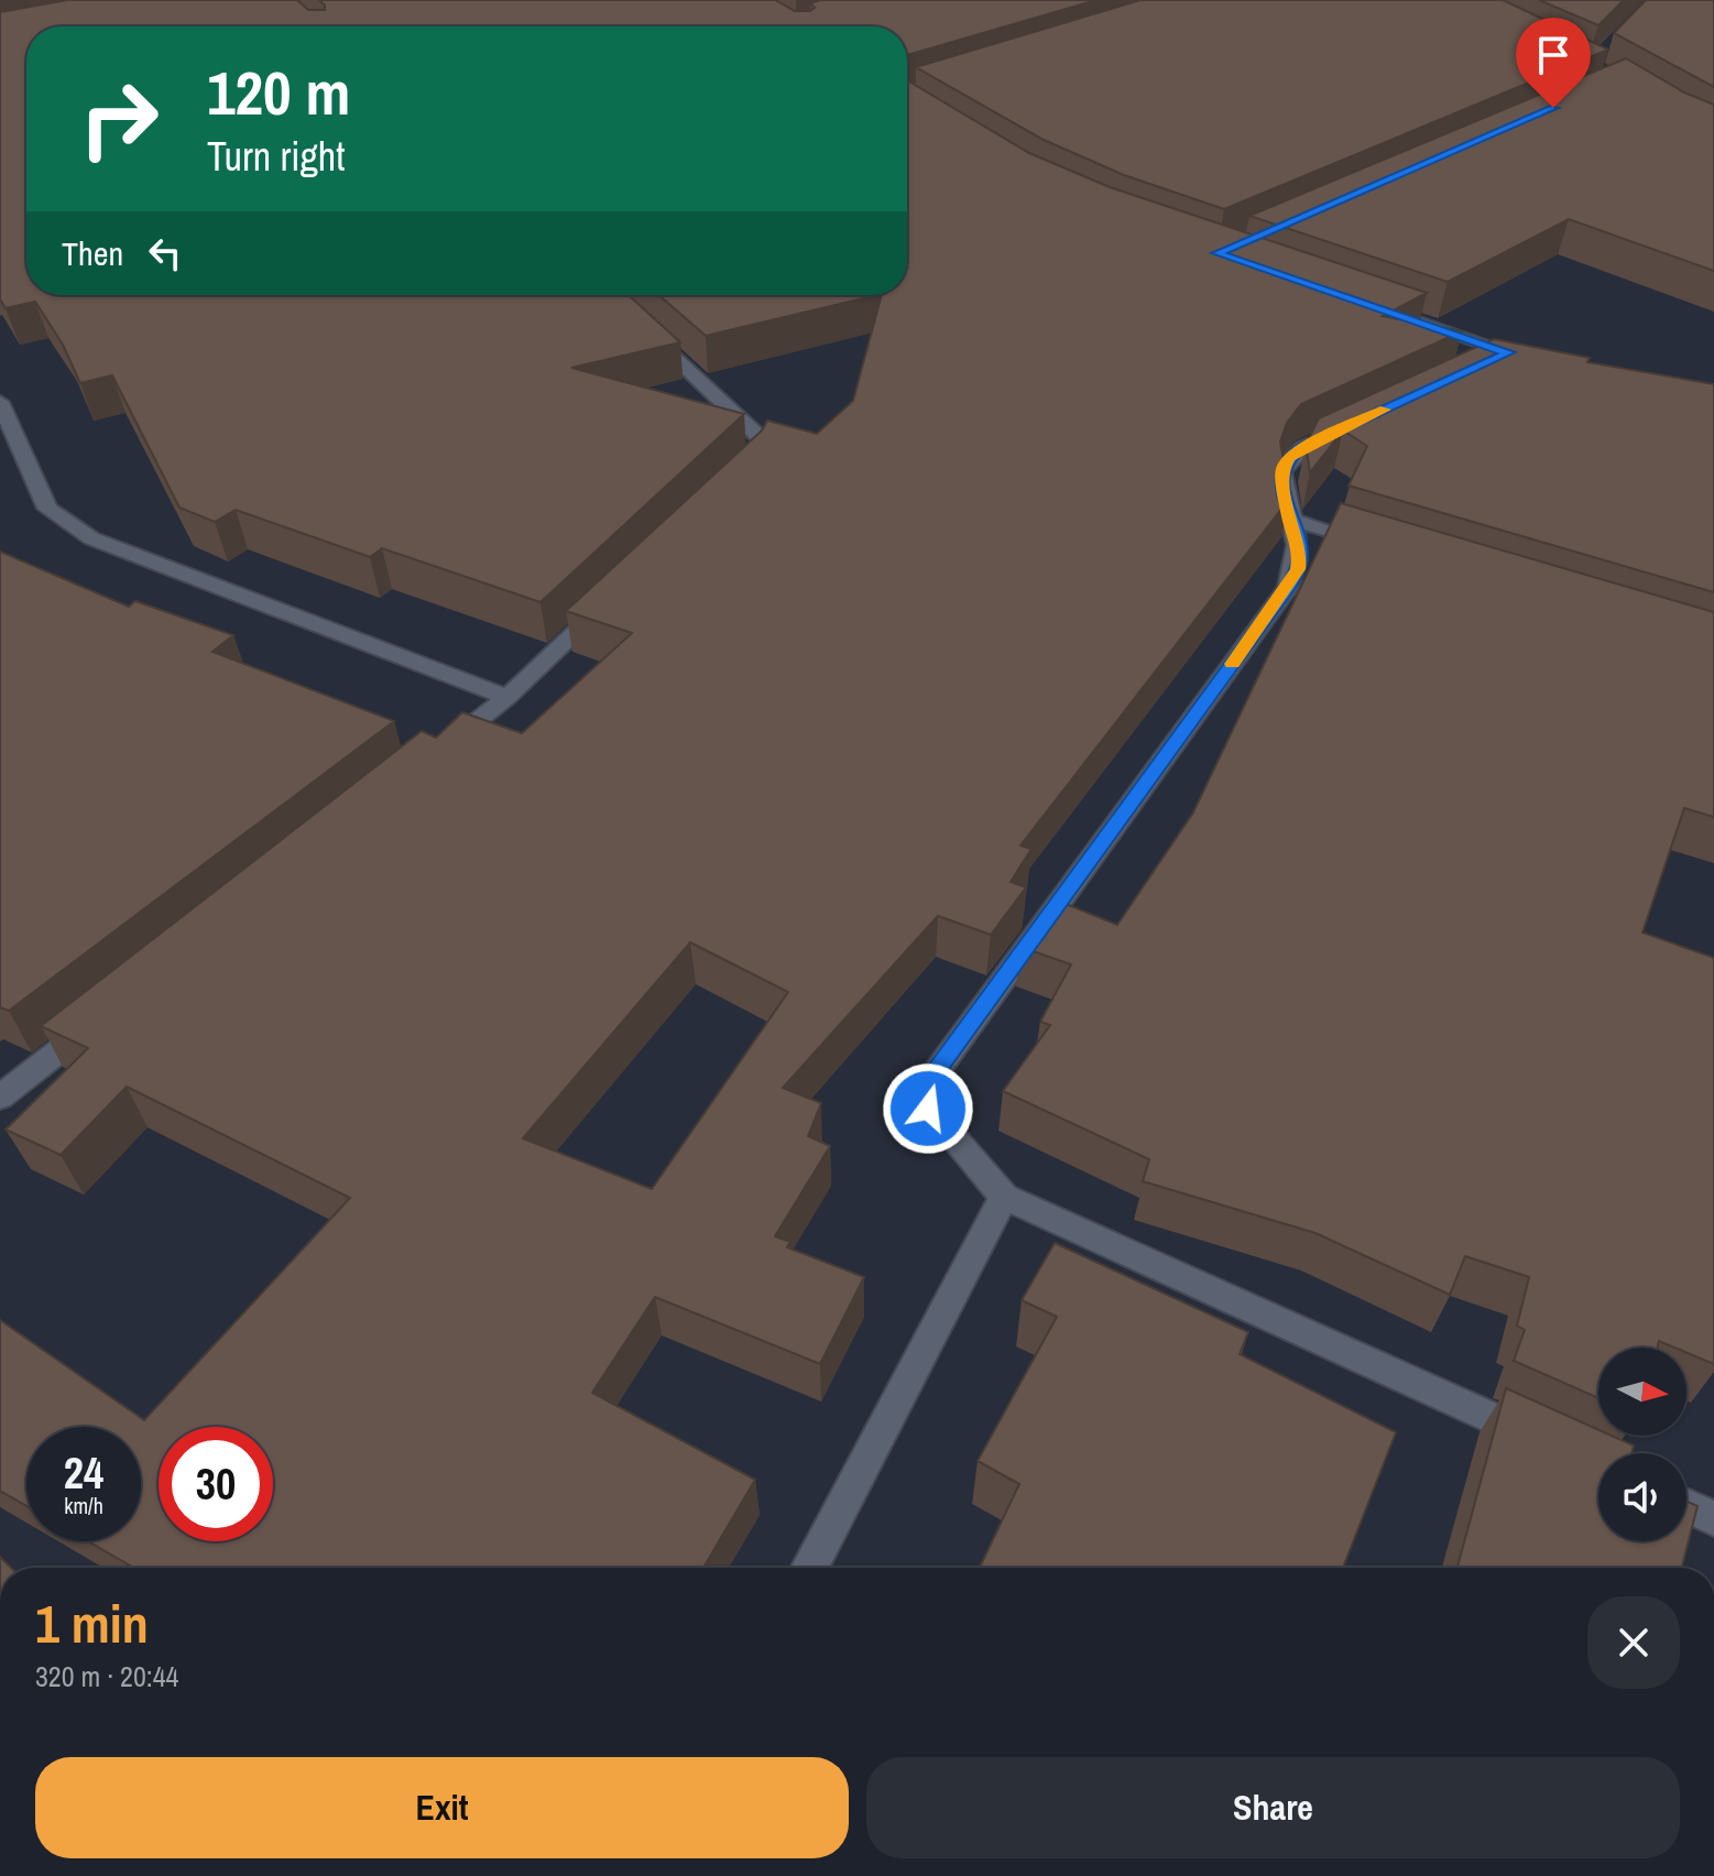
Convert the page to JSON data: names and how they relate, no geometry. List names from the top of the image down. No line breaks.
{"north":"right","page":{"turn":["120 m","Turn right"],"then":"Then","speed":"24 km/h","limit":"30","heading":["1 min","320 m · 20:44"],"buttons":["Exit","Share"]}}
